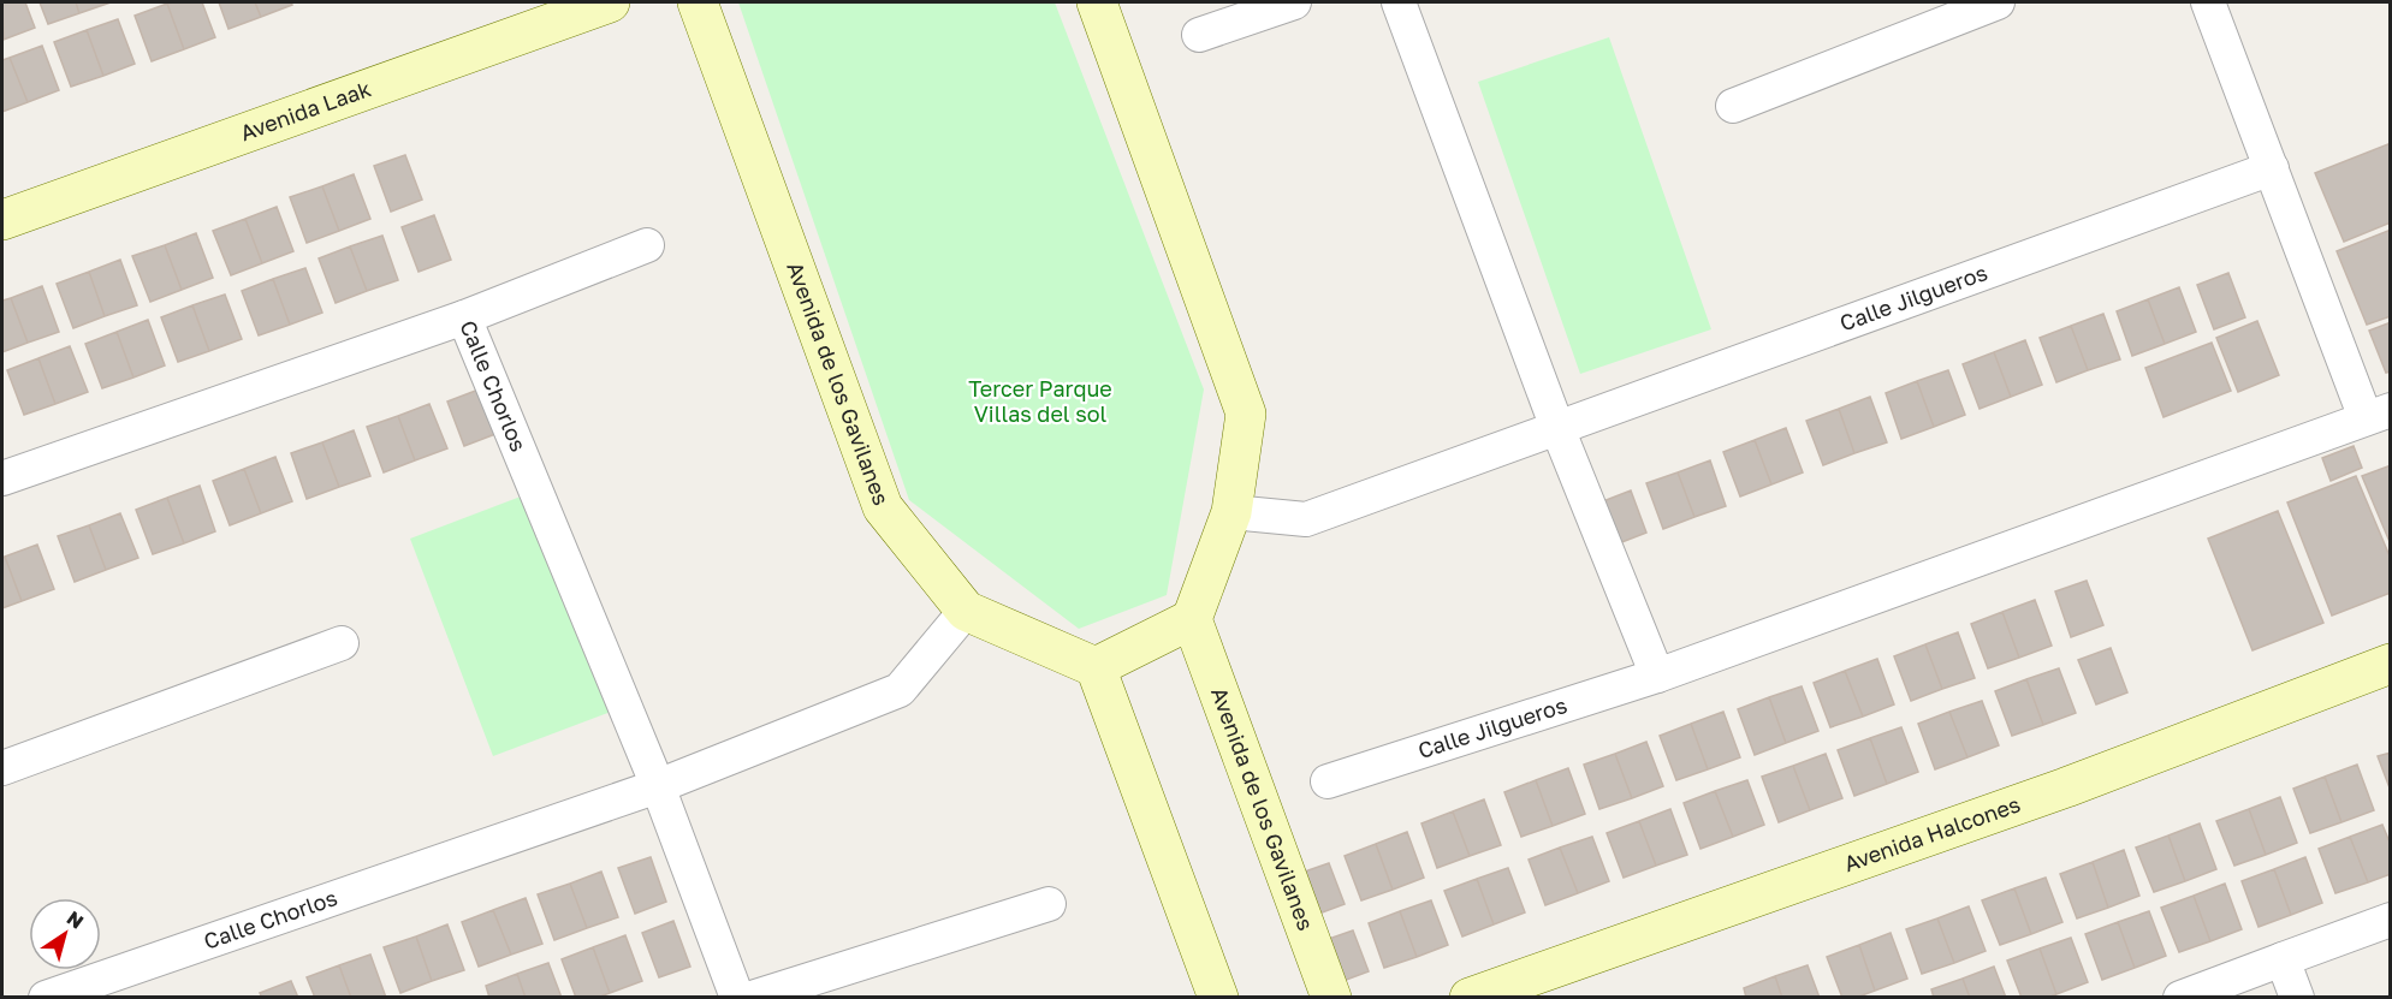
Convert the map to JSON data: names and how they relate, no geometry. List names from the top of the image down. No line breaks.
{"streets":{"street":["Avenida Laak","Calle Jilgueros","Avenida de los Gavilanes","Calle Chorlos","Avenida Halcones"]},"crossings":[["Avenida de los Gavilanes","Calle Chorlos"]],"parks":["Tercer Parque Villas del sol"],"north":"top right"}
